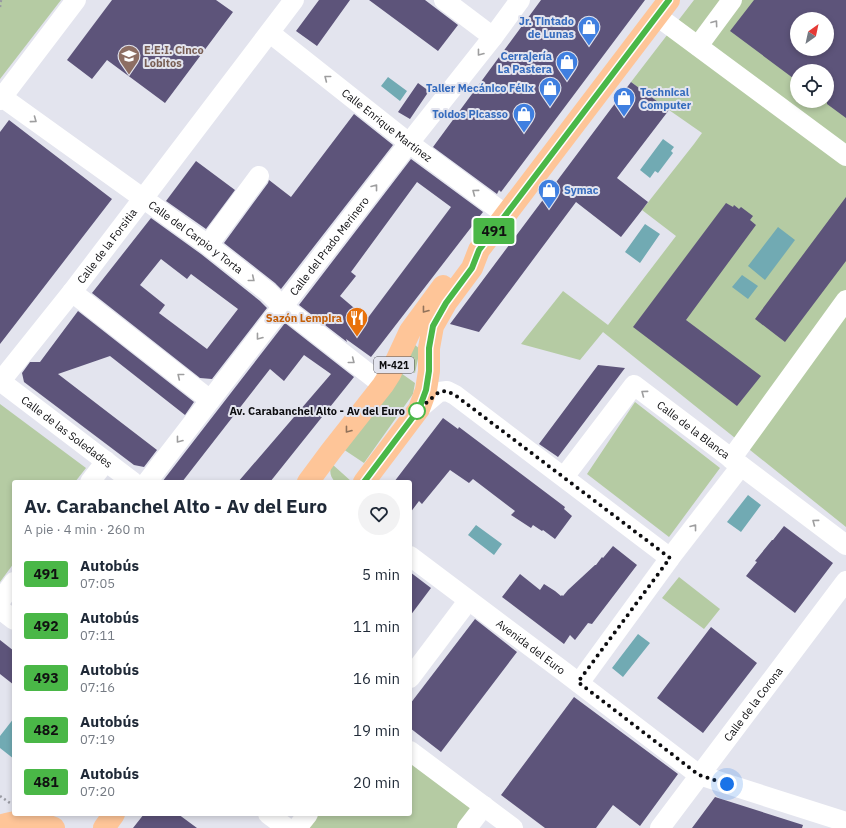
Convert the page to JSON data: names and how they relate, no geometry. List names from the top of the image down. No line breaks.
{"streets":{"main road":["M-421"],"street":["Calle Enrique Martínez","Calle del Carpio y Torta","Calle de la Forsitia","Calle del Prado Merinero","Calle de la Blanca","Calle de las Soledades","Avenida del Euro","Calle de la Corona"]},"crossings":[["Calle Enrique Martínez","Calle de la Forsitia"],["Calle Enrique Martínez","Calle del Prado Merinero"],["Calle Enrique Martínez","M-421"],["Calle del Carpio y Torta","Calle de la Forsitia"],["Calle del Carpio y Torta","Calle del Prado Merinero"],["Calle del Carpio y Torta","M-421"],["Calle de la Forsitia","Calle de las Soledades"],["Avenida del Euro","Calle de la Corona"]],"one_way":["Calle Enrique Martínez","Calle del Carpio y Torta"],"places":{"shop":["Jr. Tintado de Lunas","Cerrajería La Pastera","Taller Mecánico Félix","Technical Computer","Toldos Picasso","Symac"],"school or university":["E.E.I. Cinco Lobitos"],"restaurant":["Sazón Lempira"],"other":["Av. Carabanchel Alto - Av del Euro"]},"lines":["bus line 491"],"north":"top right","page":{"on_map":"491","heading":["Av. Carabanchel Alto - Av del Euro","A pie · 4 min · 260 m"],"list":[{"mark":"491","name":"Autobús","note":"07:05","value":"5 min"},{"mark":"492","name":"Autobús","note":"07:11","value":"11 min"},{"mark":"493","name":"Autobús","note":"07:16","value":"16 min"},{"mark":"482","name":"Autobús","note":"07:19","value":"19 min"},{"mark":"481","name":"Autobús","note":"07:20","value":"20 min"}]}}
